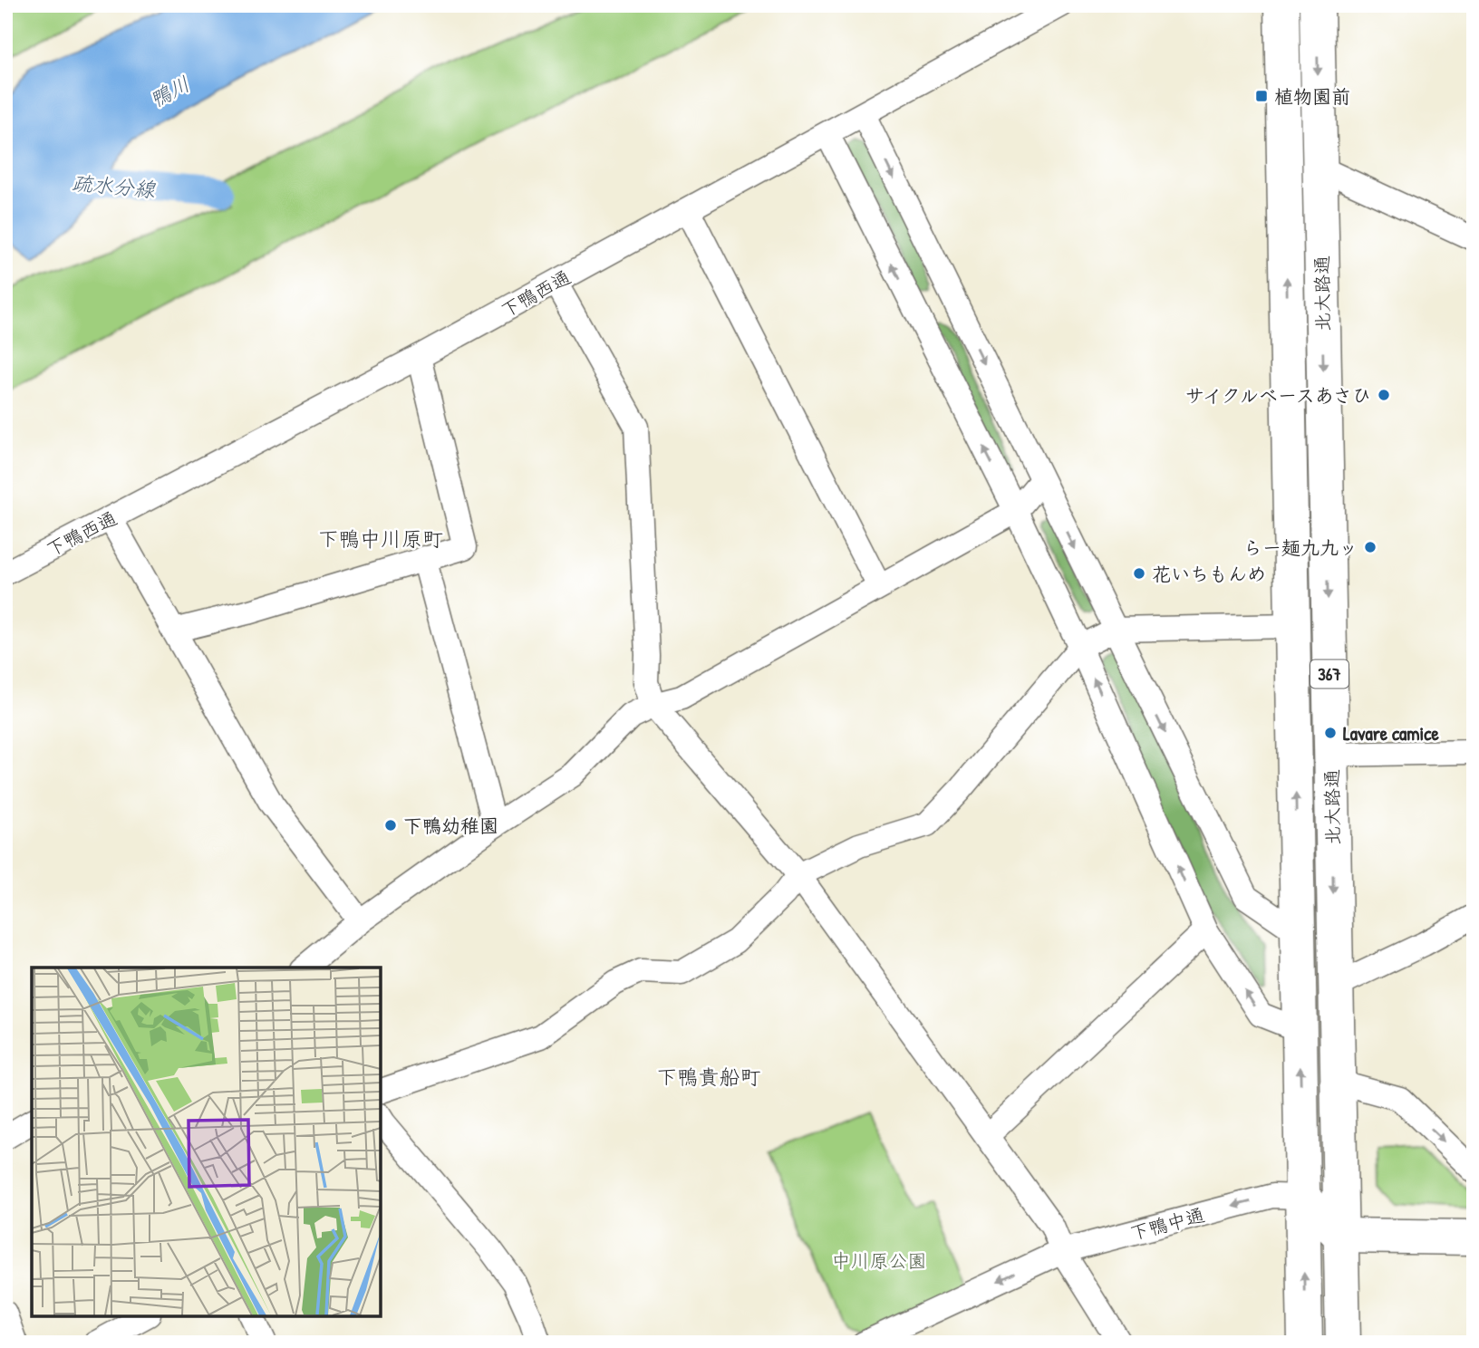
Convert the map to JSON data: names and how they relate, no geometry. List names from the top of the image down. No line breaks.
{"streets":{"main road":["北大路通","367"],"street":["下鴨西通","下鴨中通"]},"crossings":[["北大路通","下鴨中通"]],"districts":["下鴨中川原町","下鴨貴船町"],"water":["鴨川","疏水分線"],"parks":["中川原公園"],"places":{"transit":["植物園前"],"other":["サイクルベースあさひ","らー麺九九ッ","花いちもんめ","Lavare camice","下鴨幼稚園"]}}
